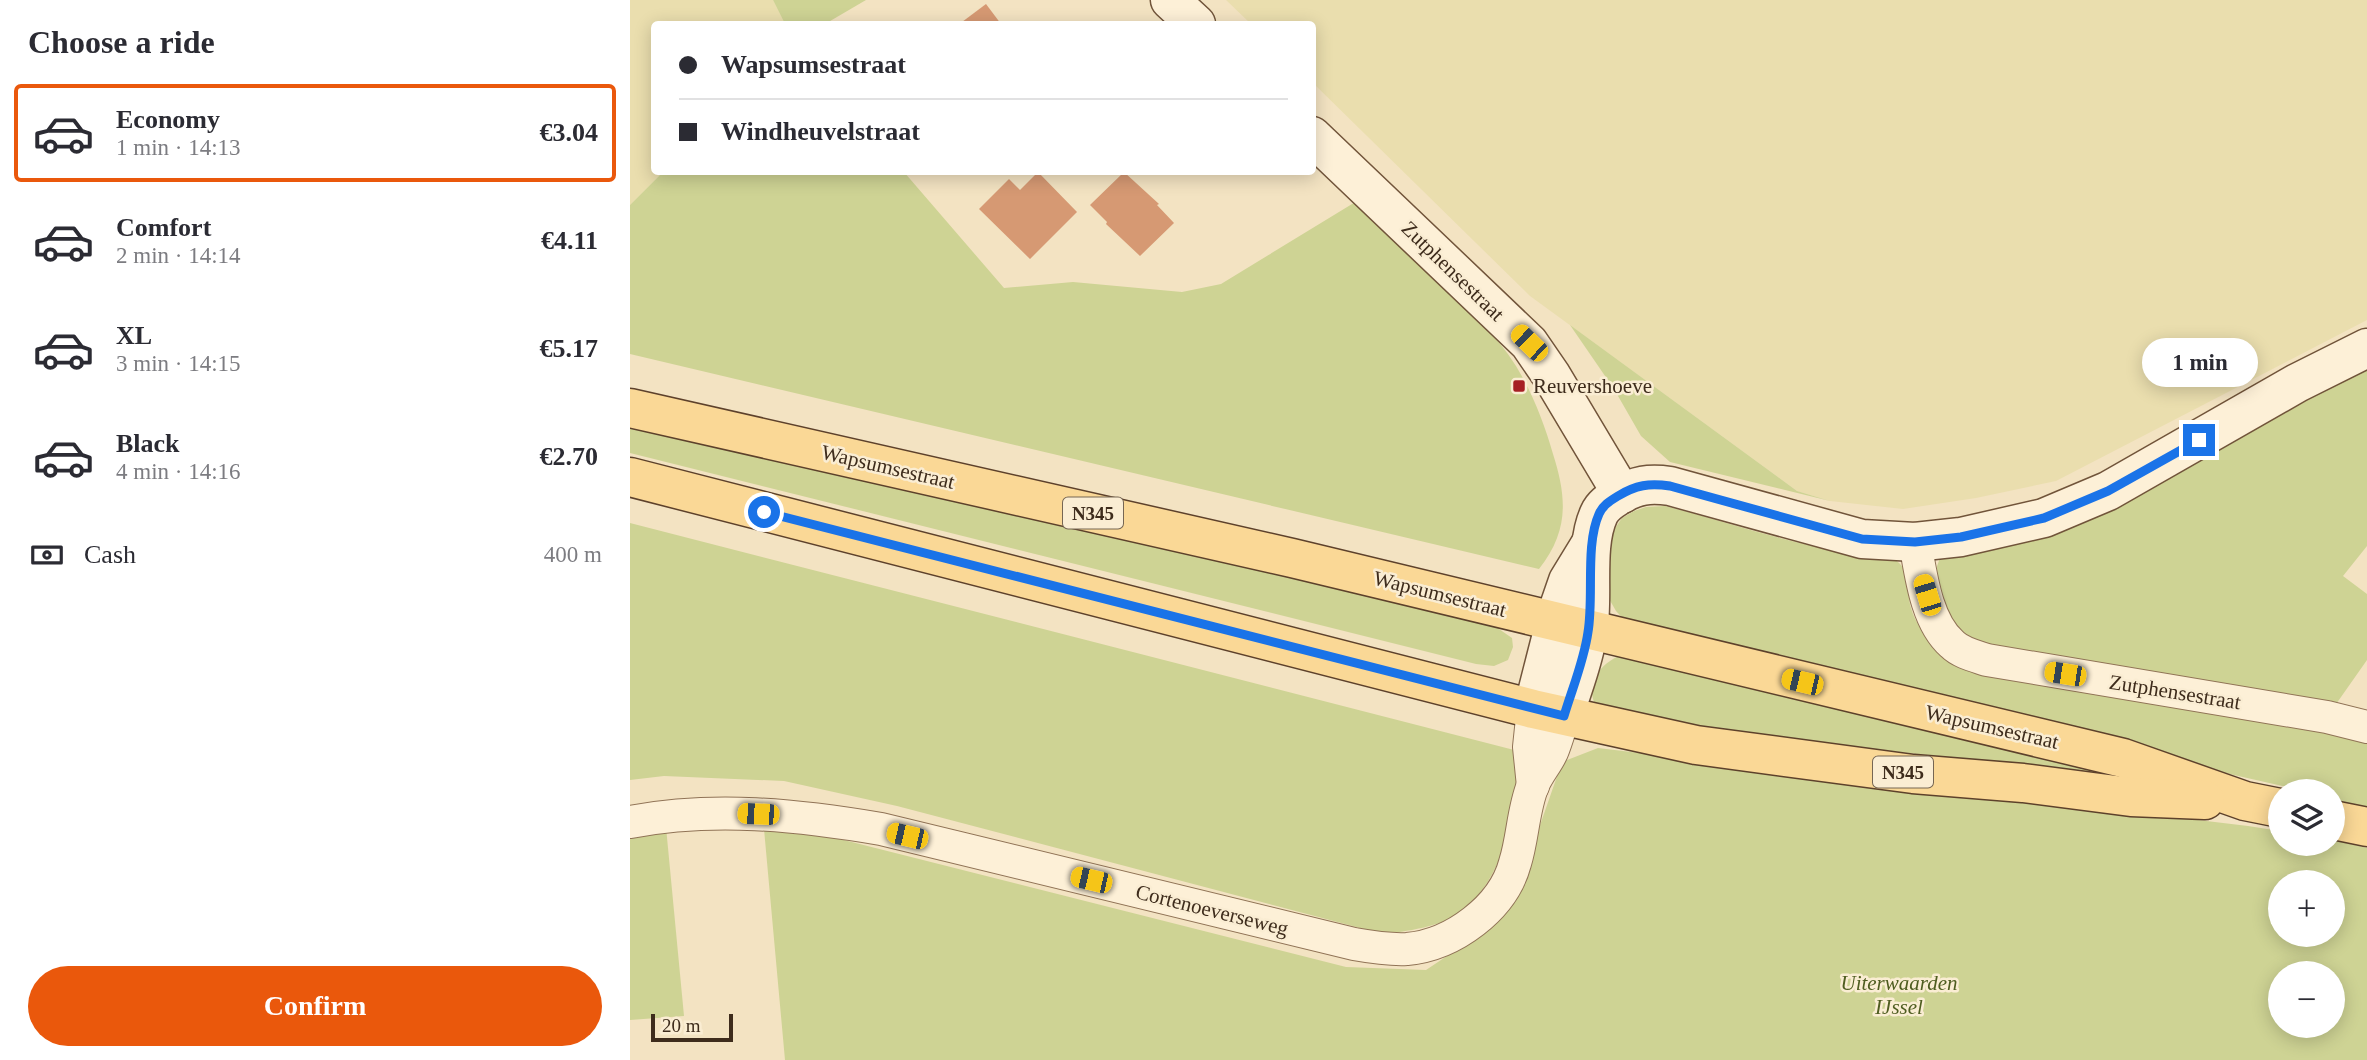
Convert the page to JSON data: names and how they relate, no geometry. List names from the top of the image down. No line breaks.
{"streets":{"main road":["Wapsumsestraat","N345"],"street":["Zutphensestraat","Cortenoeverseweg"]},"crossings":[["Zutphensestraat","Cortenoeverseweg"],["Wapsumsestraat","Cortenoeverseweg"]],"parks":["Uiterwaarden IJssel"],"places":{"transit":["Reuvershoeve"]},"scale_bar":"20 m","page":{"heading":"Choose a ride","banner":["Wapsumsestraat","Windheuvelstraat"],"list":[{"name":"Economy","note":"1 min · 14:13","value":"€3.04"},{"name":"Comfort","note":"2 min · 14:14","value":"€4.11"},{"name":"XL","note":"3 min · 14:15","value":"€5.17"},{"name":"Black","note":"4 min · 14:16","value":"€2.70"}],"bubble":"1 min","pay":["Cash","400 m"],"map_buttons":["+","−"],"buttons":"Confirm","scale":"20 m"}}
